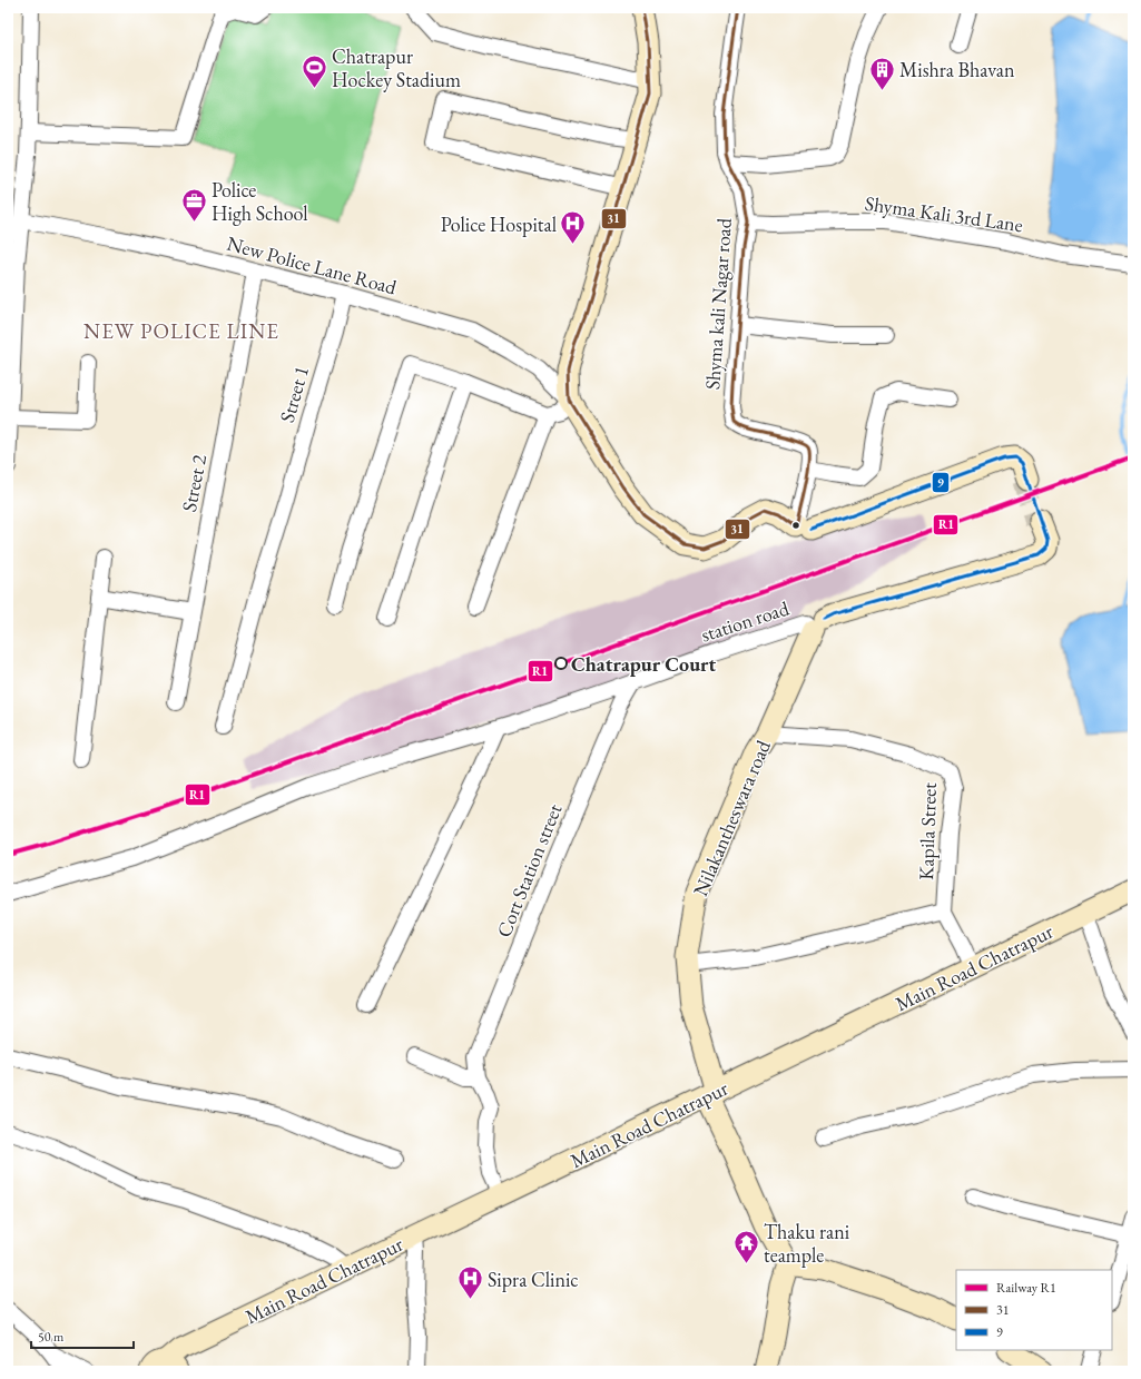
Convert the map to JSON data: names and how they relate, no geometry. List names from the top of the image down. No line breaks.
{"streets":{"street":["Shyma Kali 3rd Lane","New Police Lane Road","Shyma kali Nagar road","Street 1","Street 2","station road","Nilakantheswara road","Kapila Street","Cort Station street","Main Road Chatrapur"]},"crossings":[["Shyma Kali 3rd Lane","Shyma kali Nagar road"],["New Police Lane Road","Street 1"],["New Police Lane Road","Street 2"],["station road","Nilakantheswara road"],["station road","Cort Station street"],["Nilakantheswara road","Kapila Street"],["Nilakantheswara road","Main Road Chatrapur"]],"districts":["NEW POLICE LINE"],"places":{"sports":["Chatrapur Hockey Stadium"],"building":["Mishra Bhavan"],"office":["Police High School"],"hospital":["Police Hospital","Sipra Clinic"],"other":["Chatrapur Court"],"temple":["Thaku rani teample"]},"lines":["transit line 31","rail line R1","transit line 9"],"legend":["Railway R1","31","9"],"scale_bar":"50 m"}
